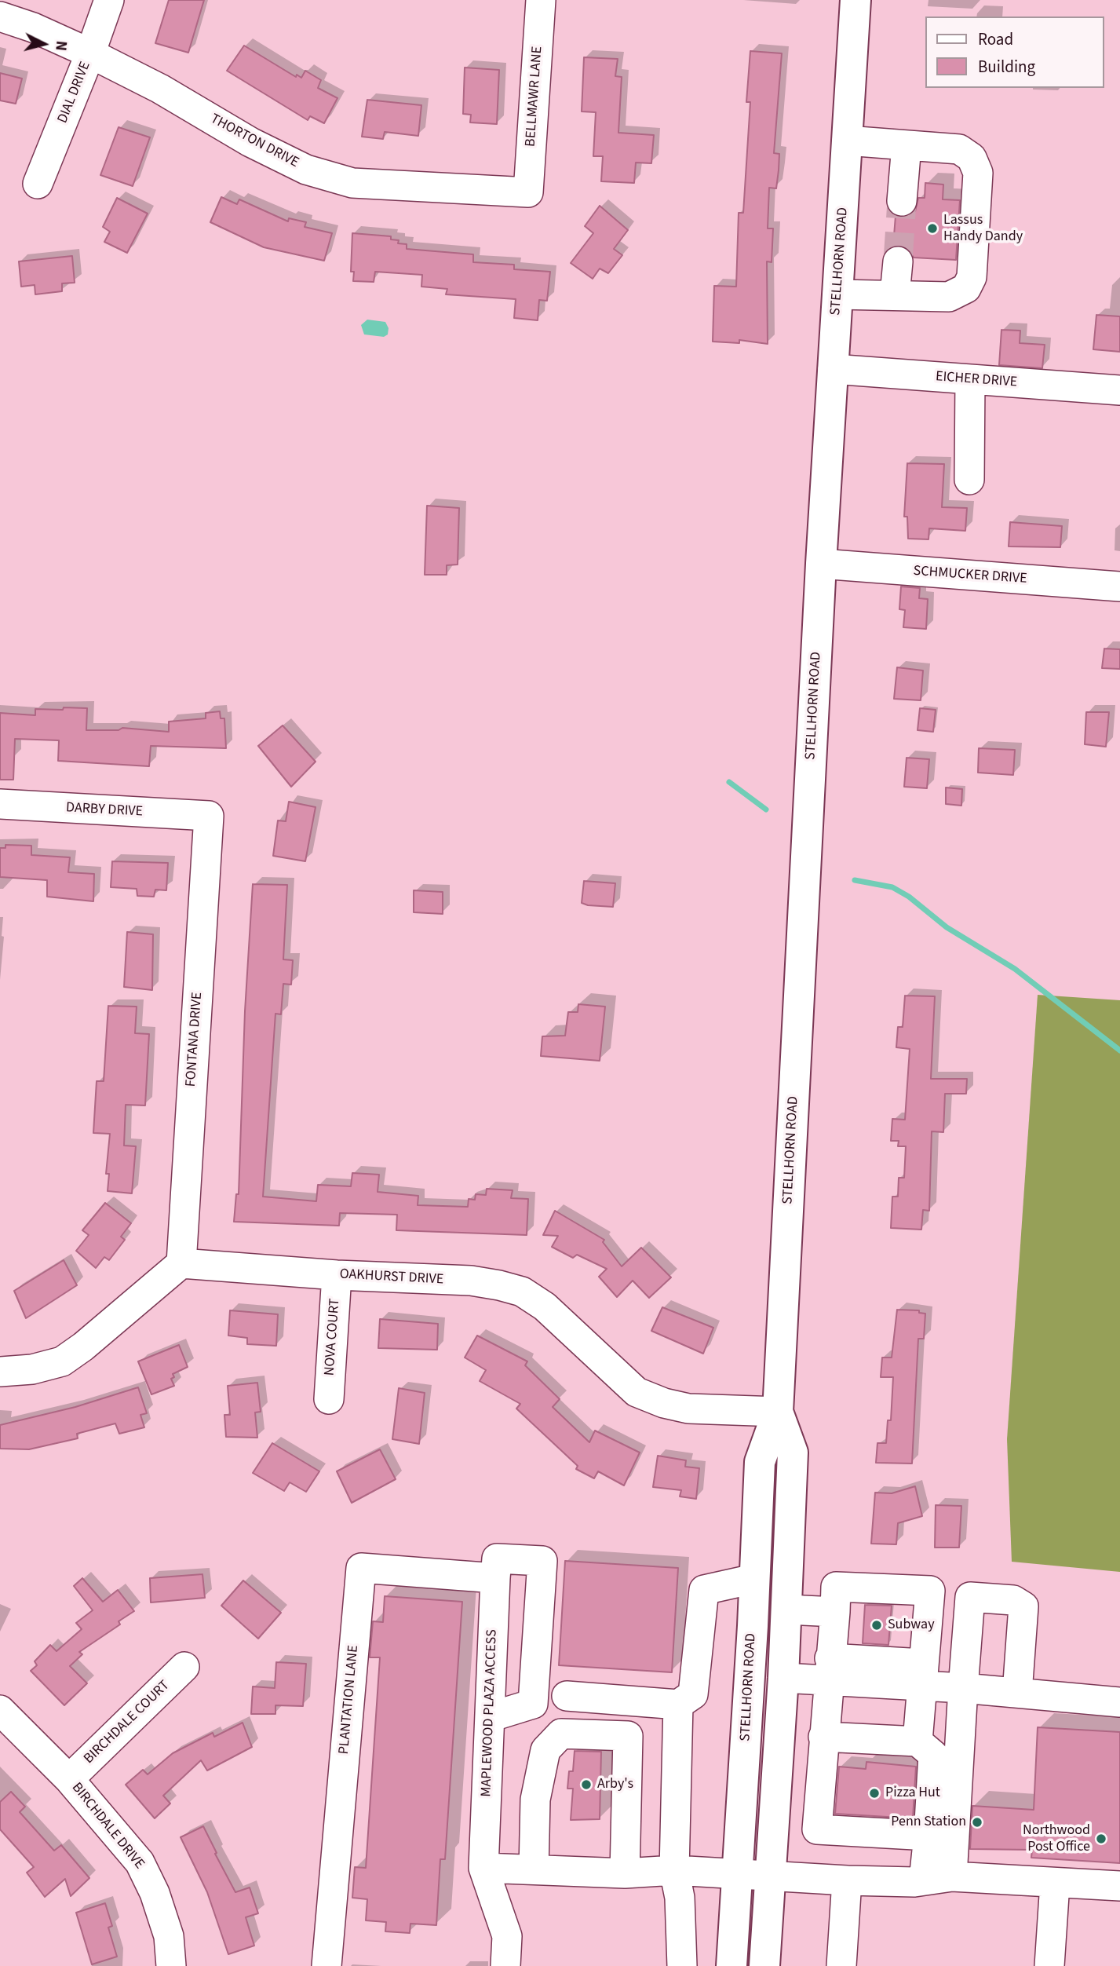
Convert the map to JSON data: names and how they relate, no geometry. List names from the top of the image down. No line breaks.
{"streets":{"main road":["STELLHORN ROAD"],"street":["DIAL DRIVE","BELLMAWR LANE","THORTON DRIVE","EICHER DRIVE","SCHMUCKER DRIVE","DARBY DRIVE","FONTANA DRIVE","OAKHURST DRIVE","NOVA COURT","PLANTATION LANE","MAPLEWOOD PLAZA ACCESS","BIRCHDALE COURT","BIRCHDALE DRIVE"]},"crossings":[["DIAL DRIVE","THORTON DRIVE"],["BELLMAWR LANE","THORTON DRIVE"],["STELLHORN ROAD","EICHER DRIVE"],["STELLHORN ROAD","SCHMUCKER DRIVE"],["STELLHORN ROAD","OAKHURST DRIVE"],["DARBY DRIVE","FONTANA DRIVE"],["FONTANA DRIVE","OAKHURST DRIVE"],["OAKHURST DRIVE","NOVA COURT"],["PLANTATION LANE","MAPLEWOOD PLAZA ACCESS"],["BIRCHDALE COURT","BIRCHDALE DRIVE"]],"places":["Lassus Handy Dandy","Subway","Arby's","Pizza Hut","Penn Station","Northwood Post Office"],"legend":["Road","Building"],"north":"right"}
